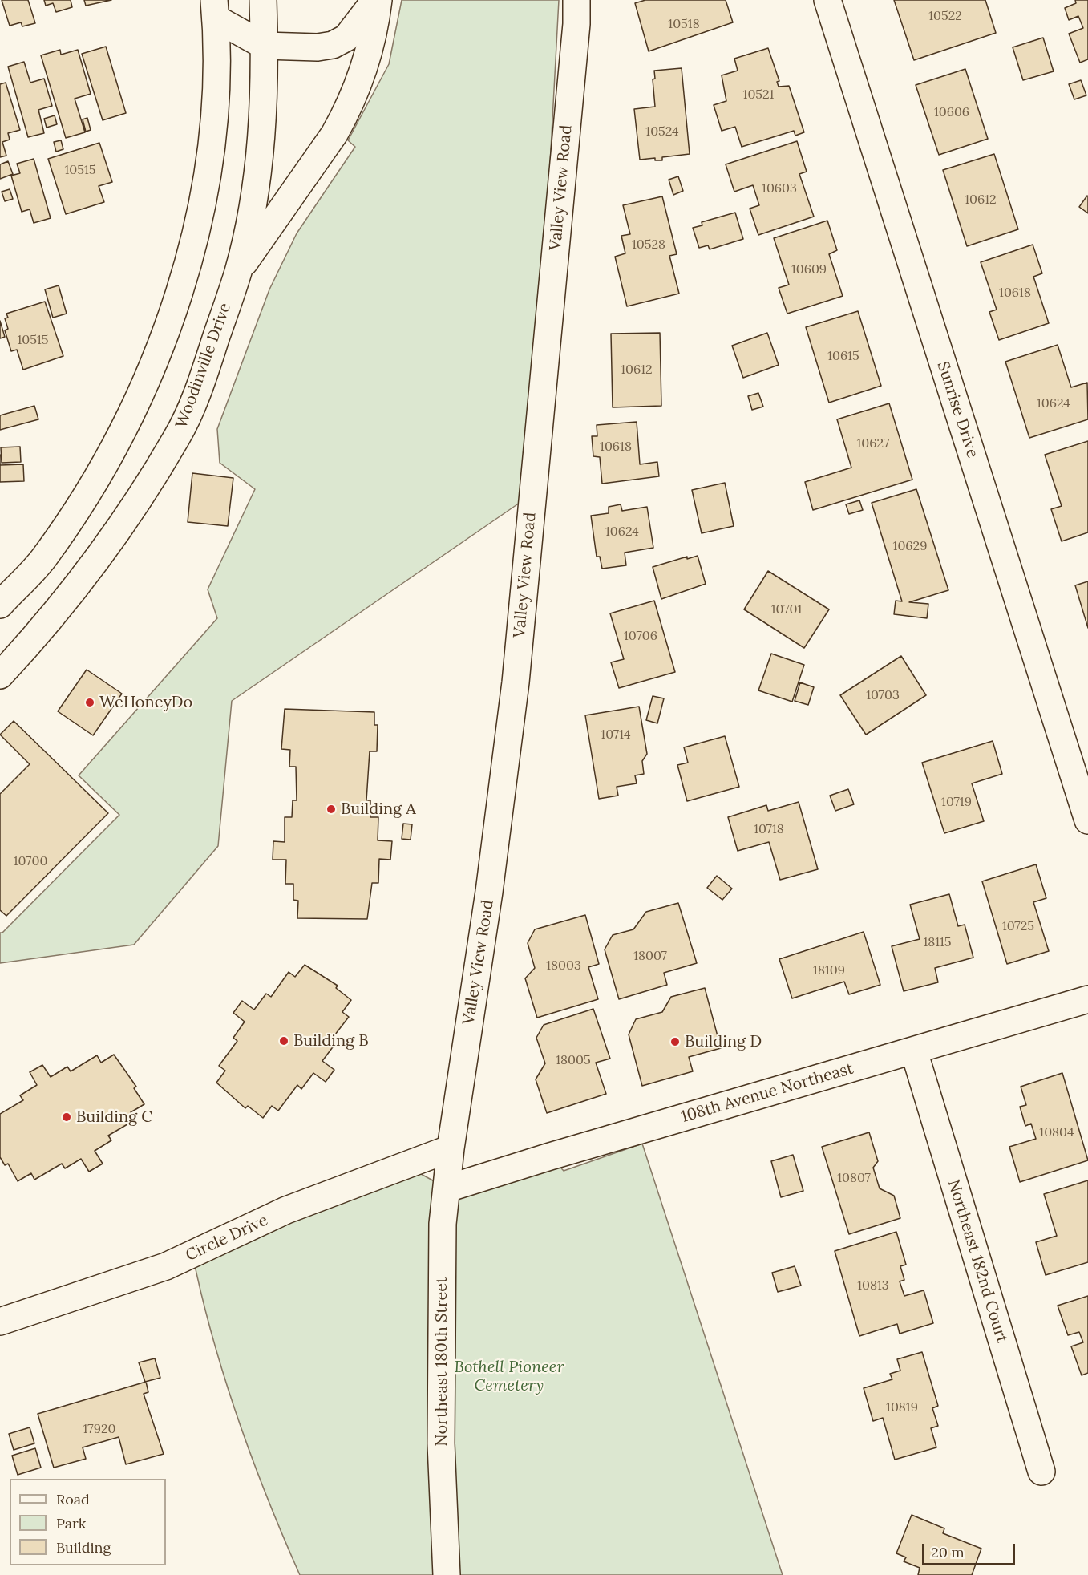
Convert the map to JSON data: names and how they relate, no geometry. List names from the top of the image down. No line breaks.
{"streets":{"street":["Valley View Road","Woodinville Drive","Sunrise Drive","108th Avenue Northeast","Circle Drive","Northeast 182nd Court","Northeast 180th Street"]},"crossings":[["Valley View Road","Circle Drive"],["Valley View Road","Northeast 180th Street"],["108th Avenue Northeast","Northeast 182nd Court"],["108th Avenue Northeast","Northeast 180th Street"],["Circle Drive","Northeast 180th Street"]],"parks":["Bothell Pioneer Cemetery"],"places":["WeHoneyDo","Building A","Building B","Building D","Building C"],"house_numbers":["10522","10518","10521","10606","10524","10515","10603","10612","10528","10609","10618","10515","10615","10612","10624","10627","10618","10624","10629","10701","10706","10703","10714","10719","10718","10700","10725","18115","18007","18003","18109","18005","10804","10807","10813","10819","17920"],"legend":["Road","Park","Building"],"scale_bar":"20 m"}
